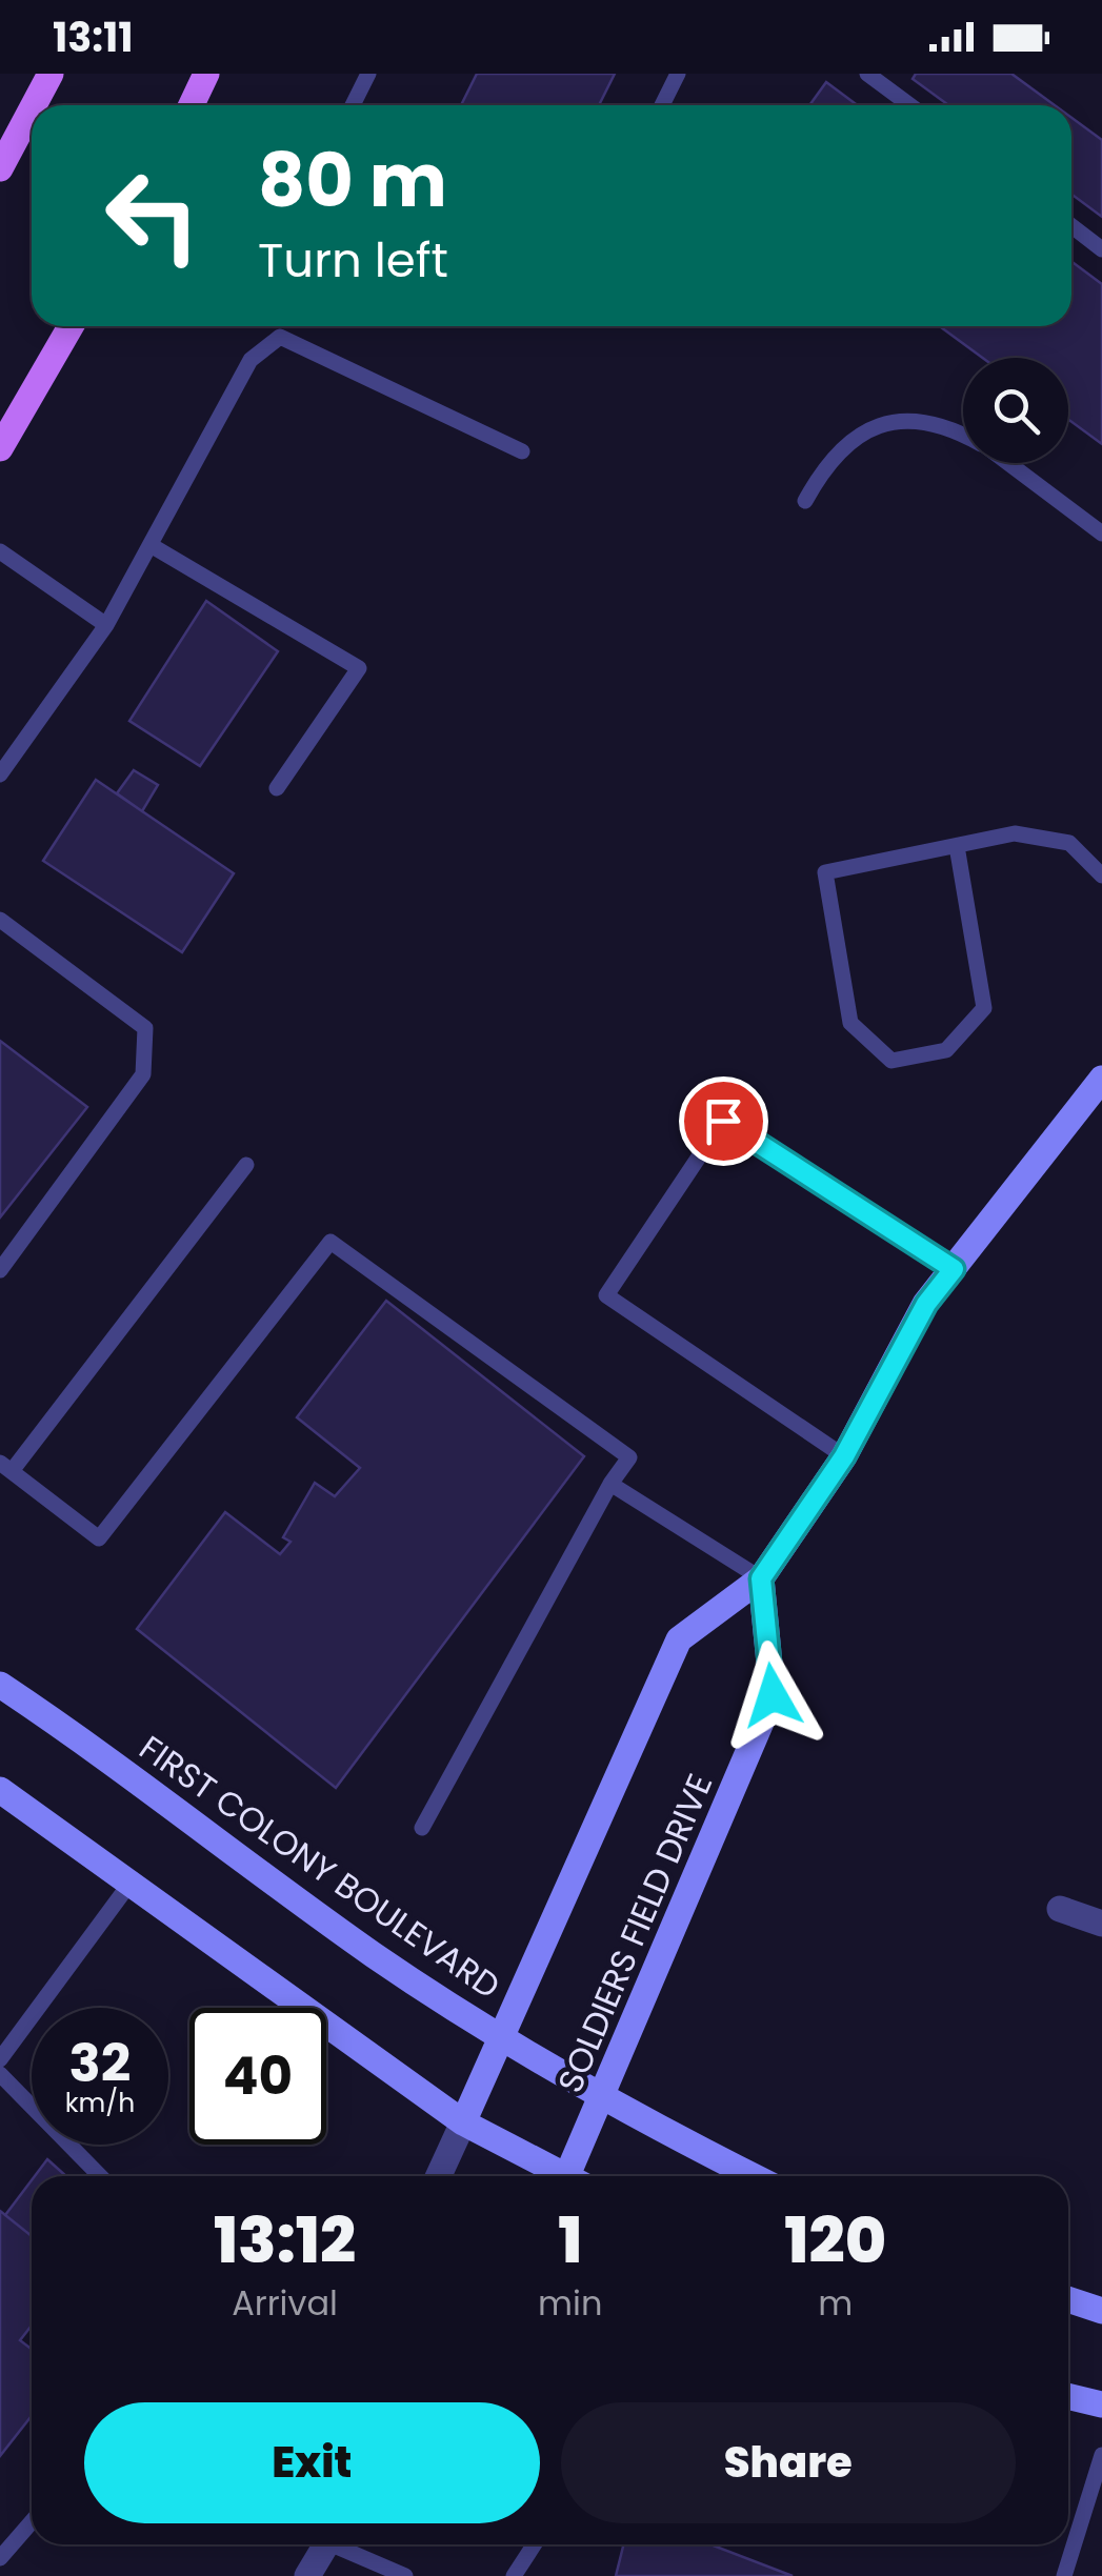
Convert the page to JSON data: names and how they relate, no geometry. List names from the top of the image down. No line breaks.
{"streets":{"street":["FIRST COLONY BOULEVARD","SOLDIERS FIELD DRIVE"]},"crossings":[["FIRST COLONY BOULEVARD","SOLDIERS FIELD DRIVE"]],"page":{"status":"13:11","turn":["80 m","Turn left"],"speed":"32 km/h","limit":"40","eta":["13:12","Arrival","1","min","120","m"],"buttons":["Exit","Share"]}}
